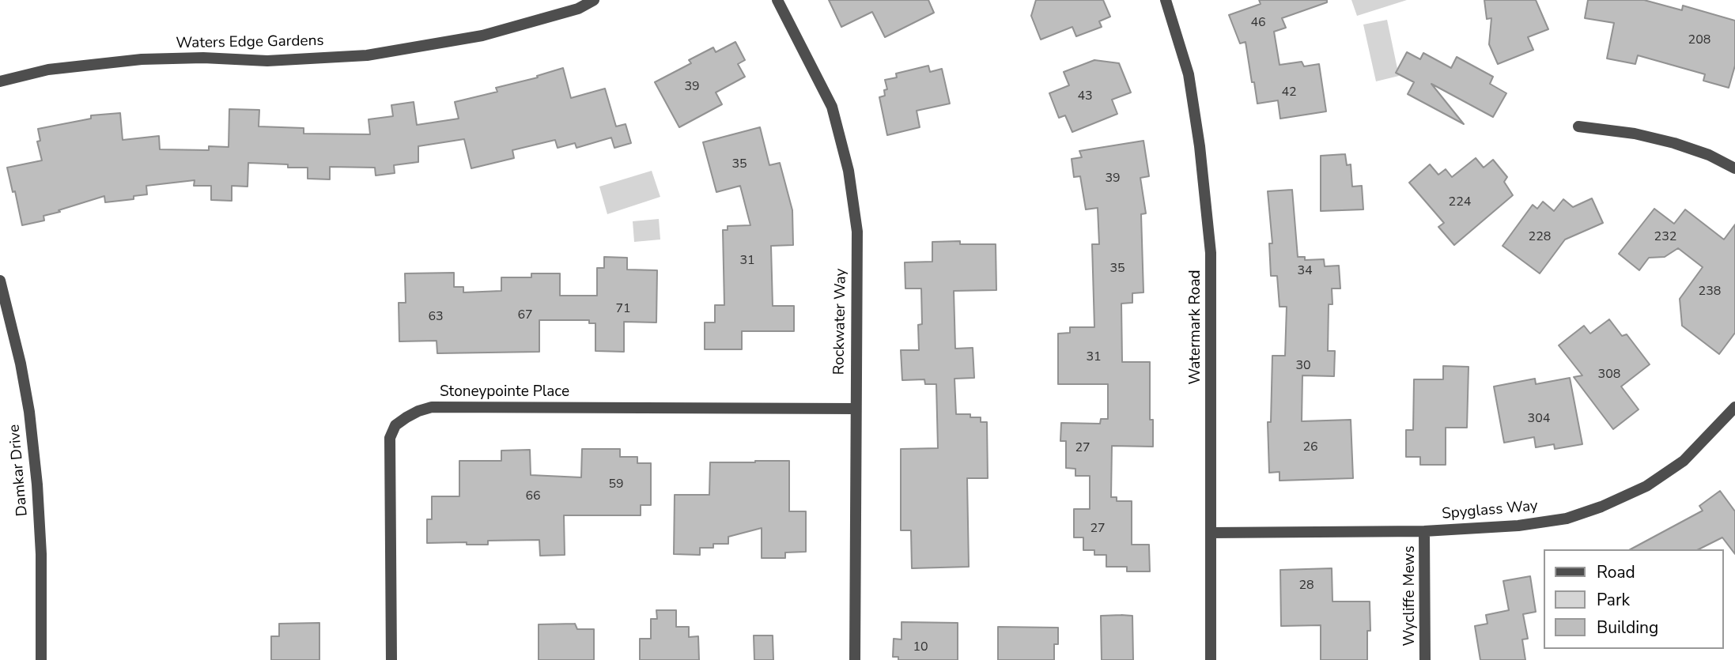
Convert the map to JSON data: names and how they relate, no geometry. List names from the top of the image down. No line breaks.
{"streets":{"street":["Waters Edge Gardens","Rockwater Way","Watermark Road","Stoneypointe Place","Damkar Drive","Spyglass Way","Wycliffe Mews"]},"crossings":[["Rockwater Way","Stoneypointe Place"],["Watermark Road","Spyglass Way"],["Spyglass Way","Wycliffe Mews"]],"house_numbers":["46","208","39","42","43","35","39","224","228","232","31","35","34","238","71","67","63","31","30","308","304","26","27","59","66","27","28","10"],"legend":["Road","Park","Building"]}
